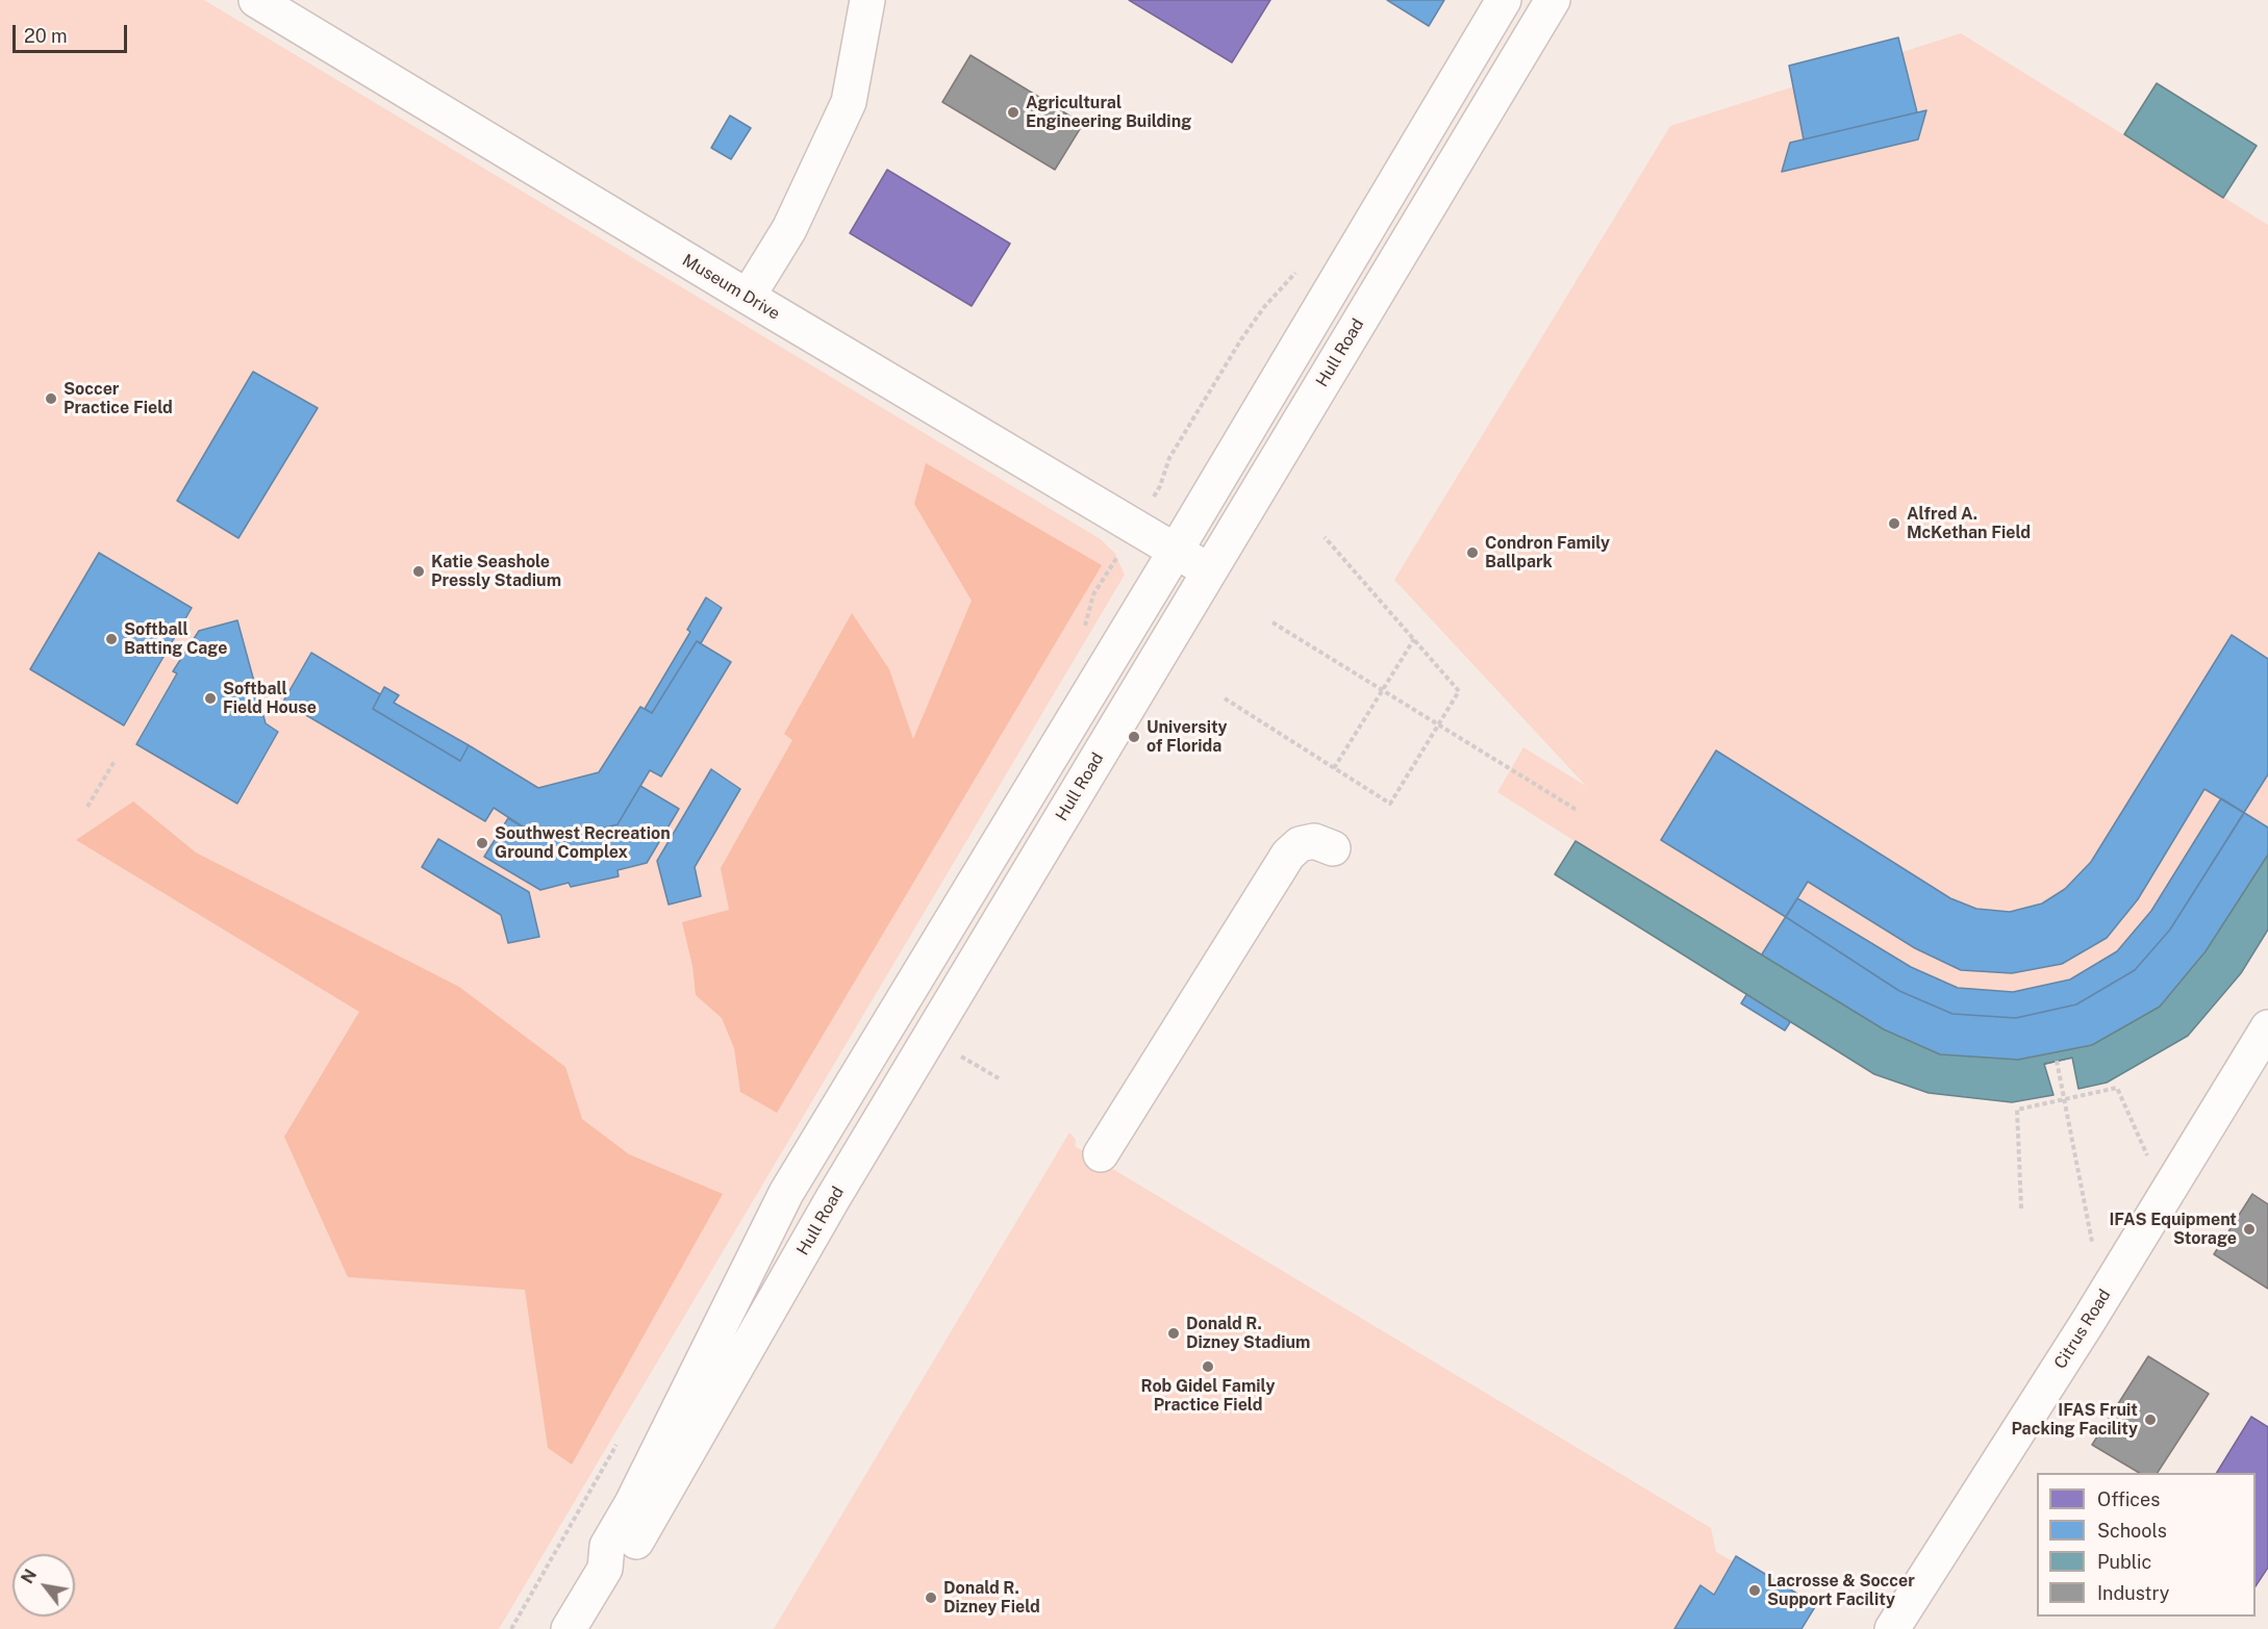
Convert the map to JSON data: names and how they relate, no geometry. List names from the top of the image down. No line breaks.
{"streets":{"street":["Museum Drive","Hull Road","Citrus Road"]},"crossings":[["Museum Drive","Hull Road"]],"places":["Agricultural Engineering Building","Soccer Practice Field","Alfred A. McKethan Field","Condron Family Ballpark","Katie Seashole Pressly Stadium","Softball Batting Cage","Softball Field House","University of Florida","Southwest Recreation Ground Complex","IFAS Equipment Storage","Donald R. Dizney Stadium","Rob Gidel Family Practice Field","IFAS Fruit Packing Facility","Lacrosse & Soccer Support Facility","Donald R. Dizney Field"],"legend":["Offices","Schools","Public","Industry"],"scale_bar":"20 m","north":"top left"}
